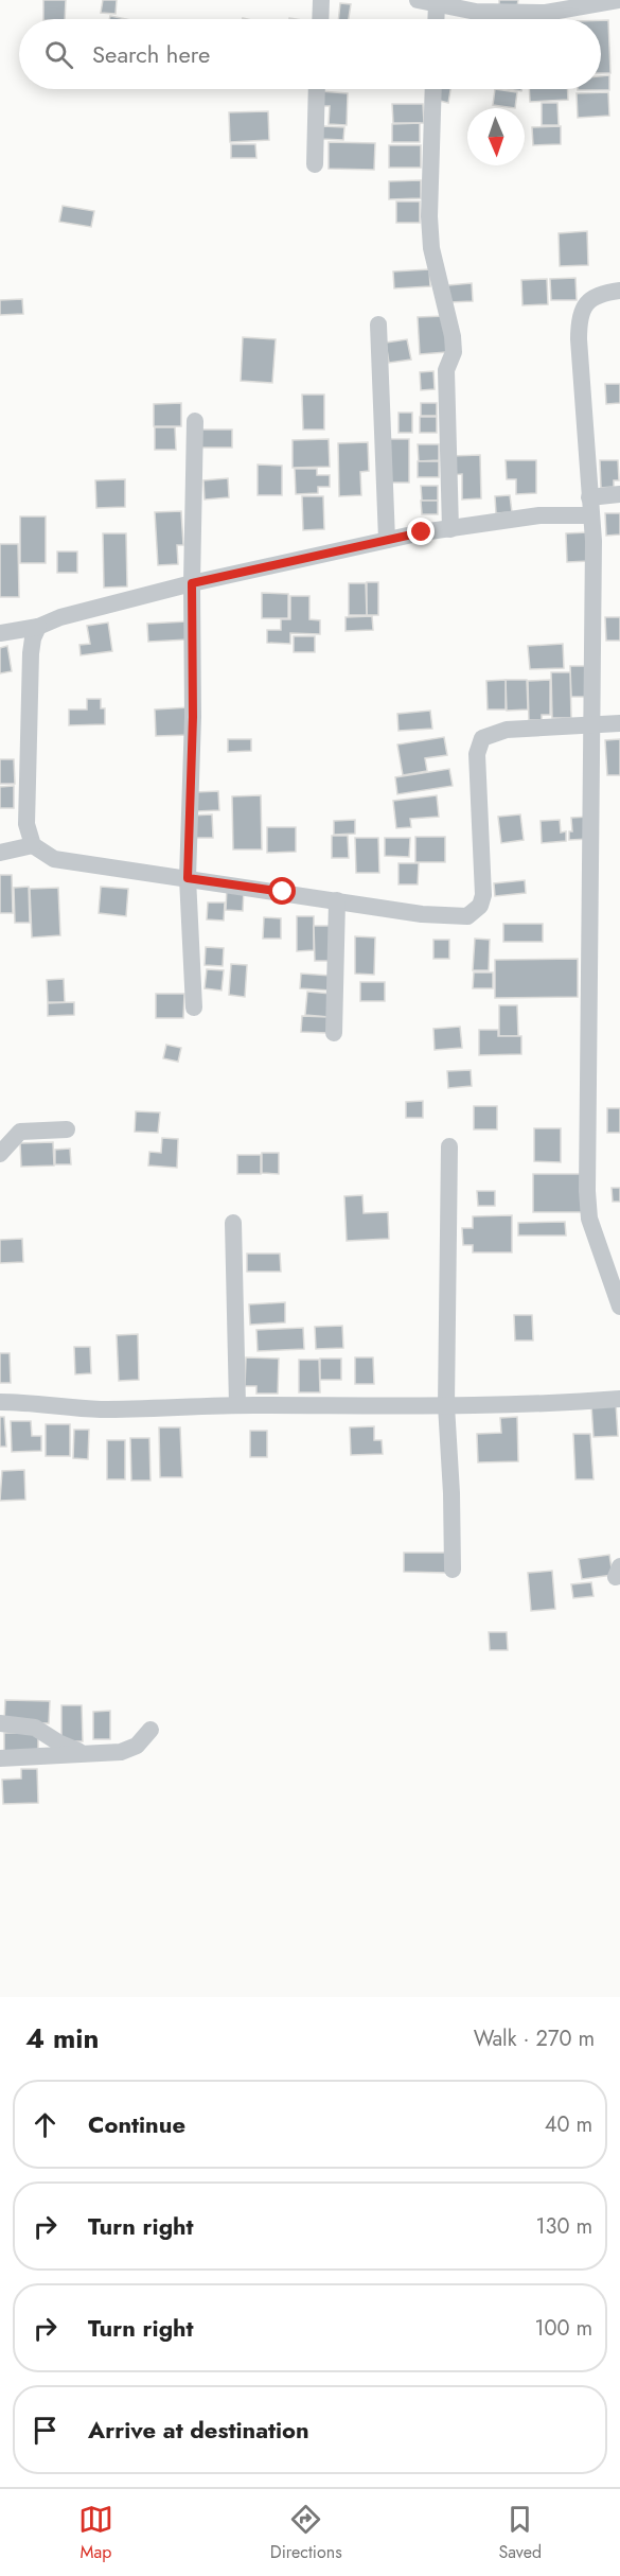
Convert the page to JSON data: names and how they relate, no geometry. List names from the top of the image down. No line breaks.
{"north":"bottom","page":{"search":"Search here","heading":["4 min","Walk · 270 m"],"list":[["Continue","40 m"],["Turn right","130 m"],["Turn right","100 m"],"Arrive at destination"],"nav":["Map","Directions","Saved"]}}
